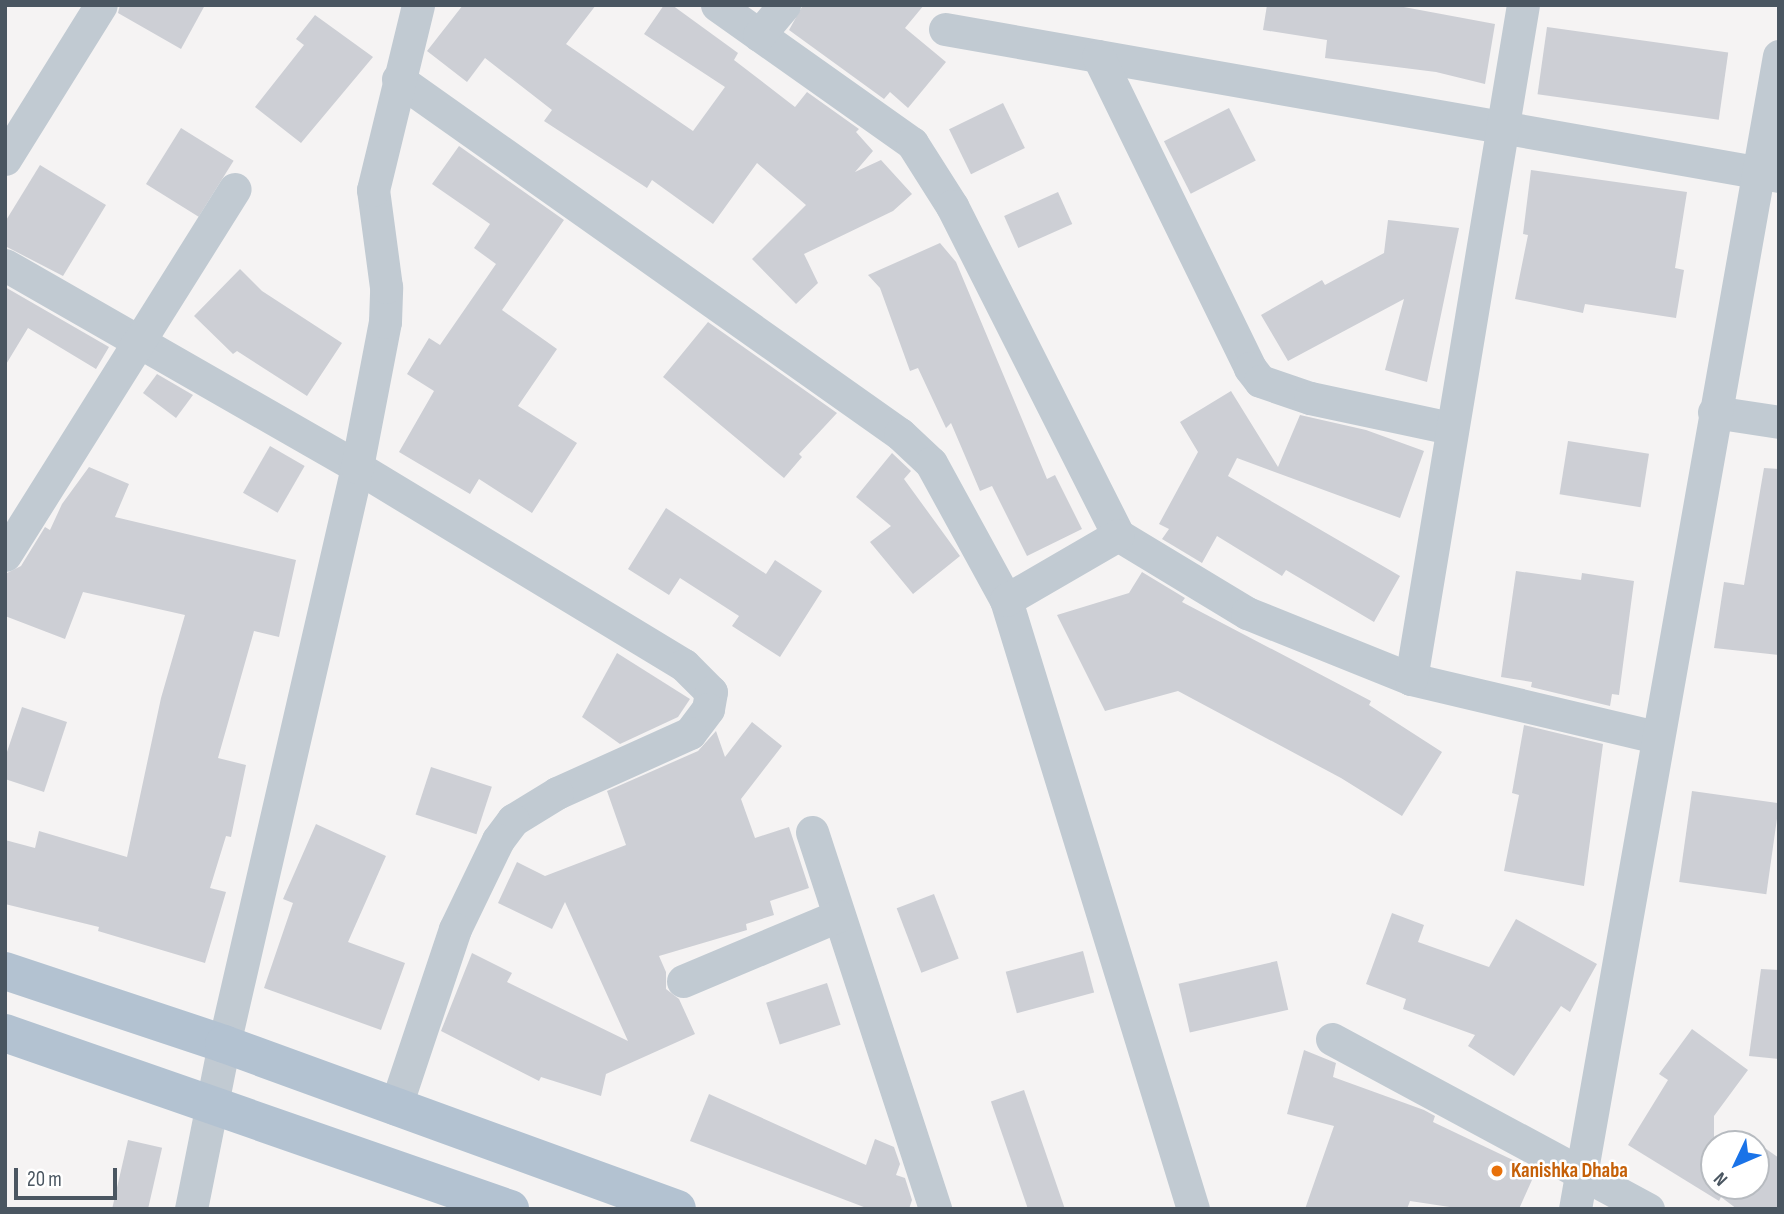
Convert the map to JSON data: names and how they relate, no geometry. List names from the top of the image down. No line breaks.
{"places":["Kanishka Dhaba"],"scale_bar":"20 m","north":"bottom left"}
